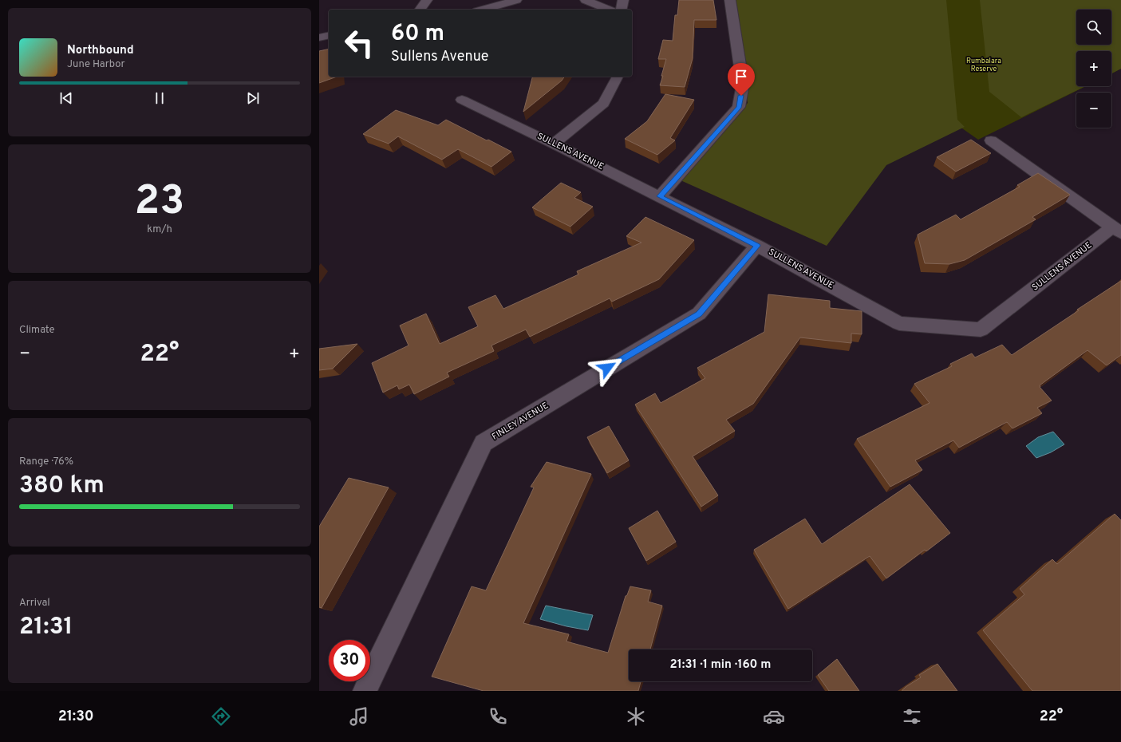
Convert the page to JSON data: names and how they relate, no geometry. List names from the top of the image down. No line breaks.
{"streets":{"street":["SULLENS AVENUE","FINLEY AVENUE"]},"crossings":[["SULLENS AVENUE","FINLEY AVENUE"]],"parks":["Rumbalara Reserve"],"page":{"map_buttons":["+","−"],"turn":["60 m","Sullens Avenue"],"song":["Northbound","June Harbor"],"tile":[["23","km/h"],"Climate",["Range · 76%","380 km"],["Arrival","21:31"]],"heat":["−","22°","+"],"limit":"30","trip":"21:31 · 1 min · 160 m","tabs":["21:30","22°"]}}
